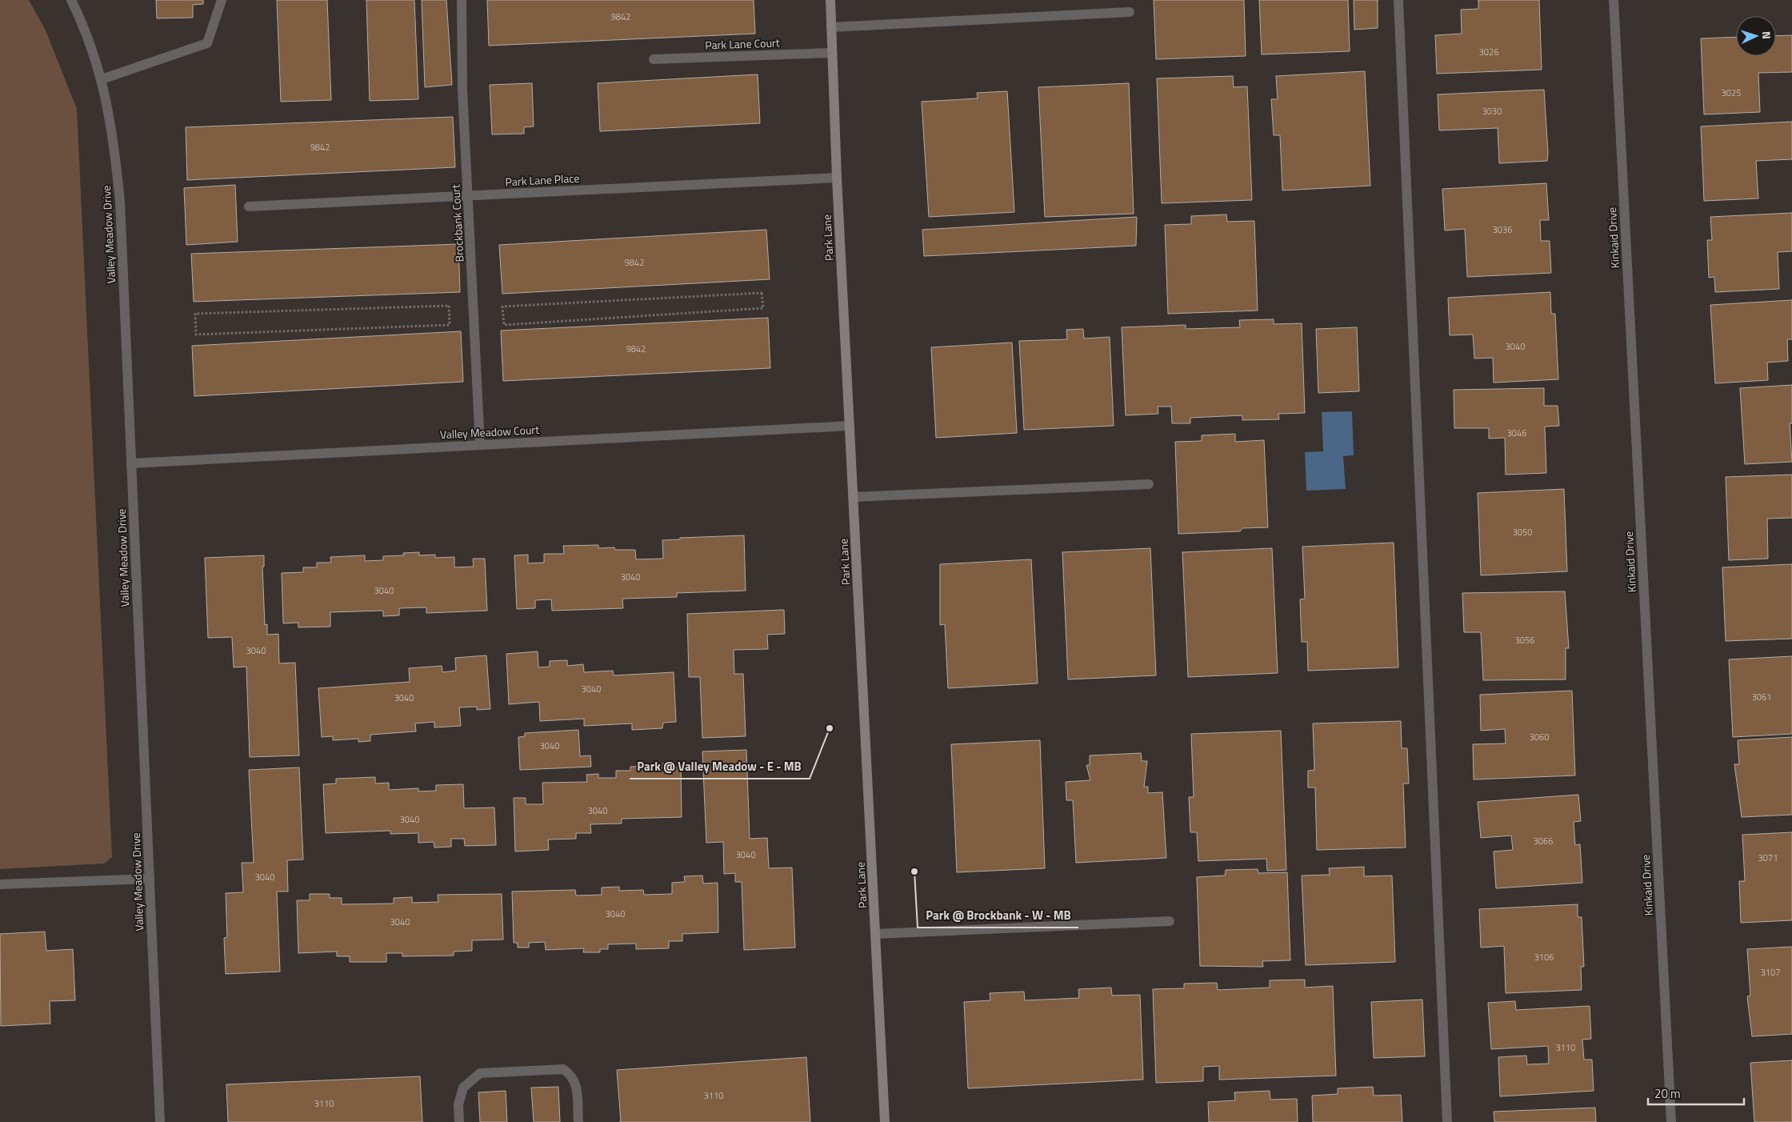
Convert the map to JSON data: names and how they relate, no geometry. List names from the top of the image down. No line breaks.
{"streets":{"street":["Park Lane Court","Park Lane Place","Brockbank Court","Valley Meadow Drive","Park Lane","Kinkaid Drive","Valley Meadow Court"]},"crossings":[["Park Lane Court","Park Lane"],["Park Lane Place","Brockbank Court"],["Park Lane Place","Park Lane"],["Brockbank Court","Valley Meadow Court"],["Valley Meadow Drive","Valley Meadow Court"],["Park Lane","Valley Meadow Court"]],"places":["Park @ Valley Meadow - E - MB","Park @ Brockbank - W - MB"],"house_numbers":["9842","3026","3025","3030","9842","3036","9842","3040","9842","3046","3050","3040","3040","3056","3040","3040","3061","3040","3060","3040","3040","3040","3066","3040","3071","3040","3040","3040","3106","3107","3110","3110","3110"],"scale_bar":"20 m","north":"right"}
